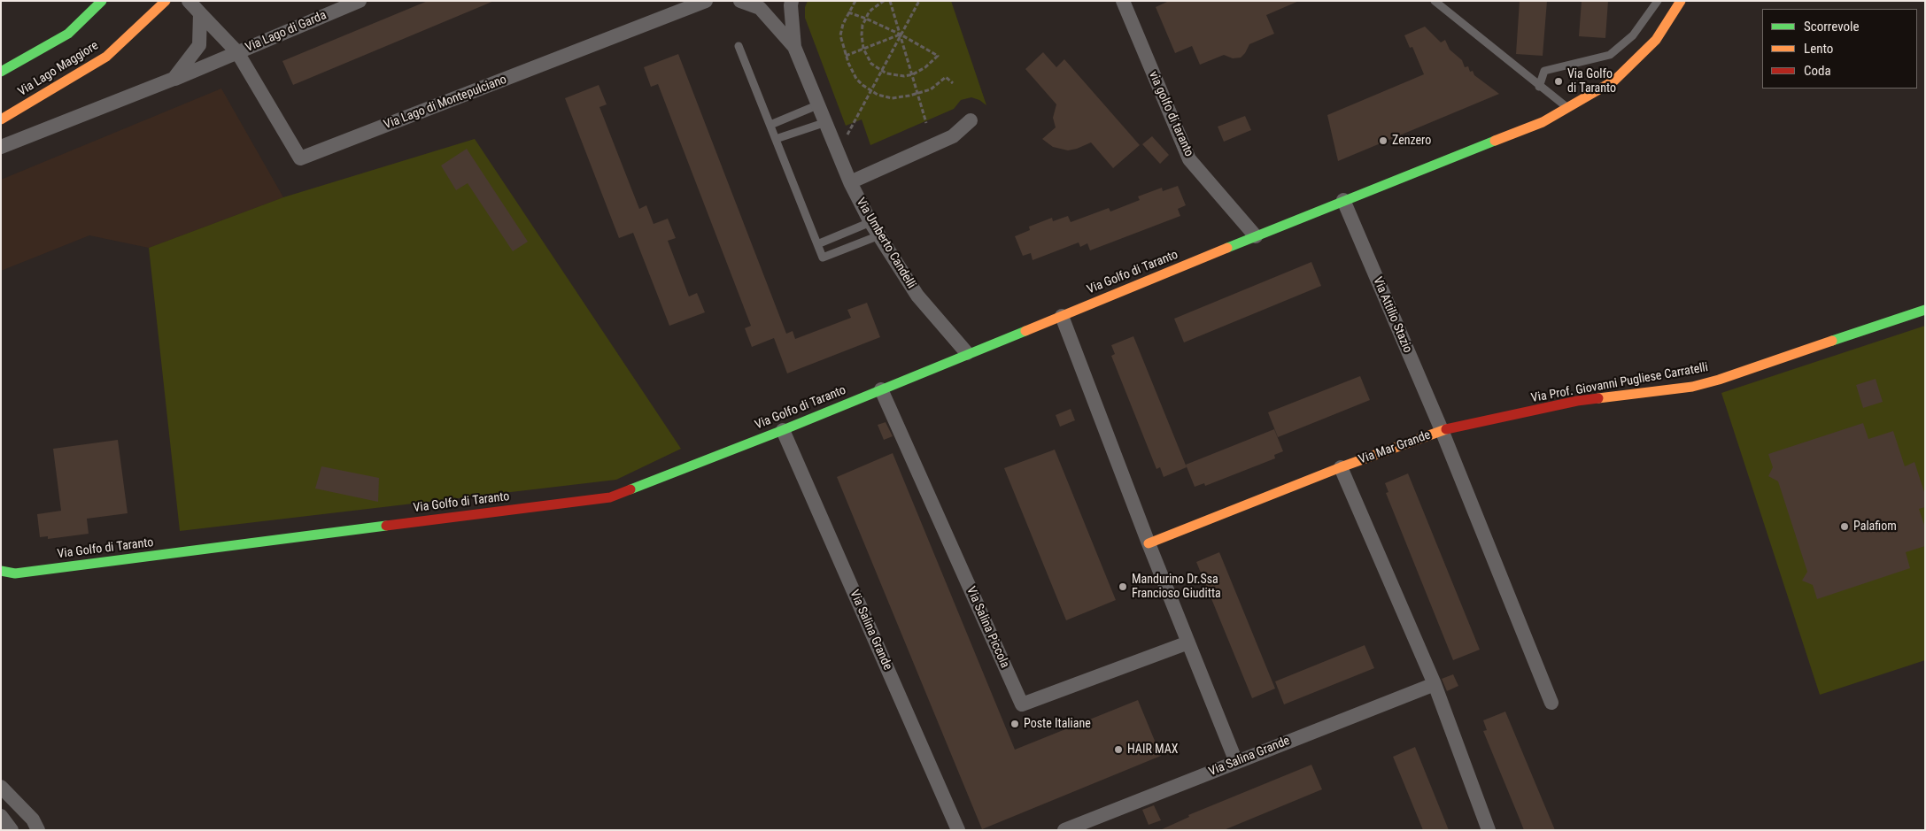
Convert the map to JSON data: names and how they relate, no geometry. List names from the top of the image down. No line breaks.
{"streets":{"street":["Via Lago di Garda","Via Lago Maggiore","Via Lago di Montepulciano","via golfo di taranto","Via Umberto Candelli","Via Golfo di Taranto","Via Attilio Stazio","Via Prof. Giovanni Pugliese Carratelli","Via Mar Grande","Via Salina Piccola","Via Salina Grande"]},"crossings":[["Via Lago di Garda","Via Lago di Montepulciano"],["via golfo di taranto","Via Golfo di Taranto"],["Via Umberto Candelli","Via Golfo di Taranto"],["Via Golfo di Taranto","Via Attilio Stazio"],["Via Golfo di Taranto","Via Salina Piccola"],["Via Golfo di Taranto","Via Salina Grande"],["Via Attilio Stazio","Via Prof. Giovanni Pugliese Carratelli"],["Via Attilio Stazio","Via Mar Grande"],["Via Prof. Giovanni Pugliese Carratelli","Via Mar Grande"]],"places":["Via Golfo di Taranto","Zenzero","Palafiom","Mandurino Dr.Ssa Francioso Giuditta","Poste Italiane","HAIR MAX"],"legend":["Scorrevole","Lento","Coda"]}
